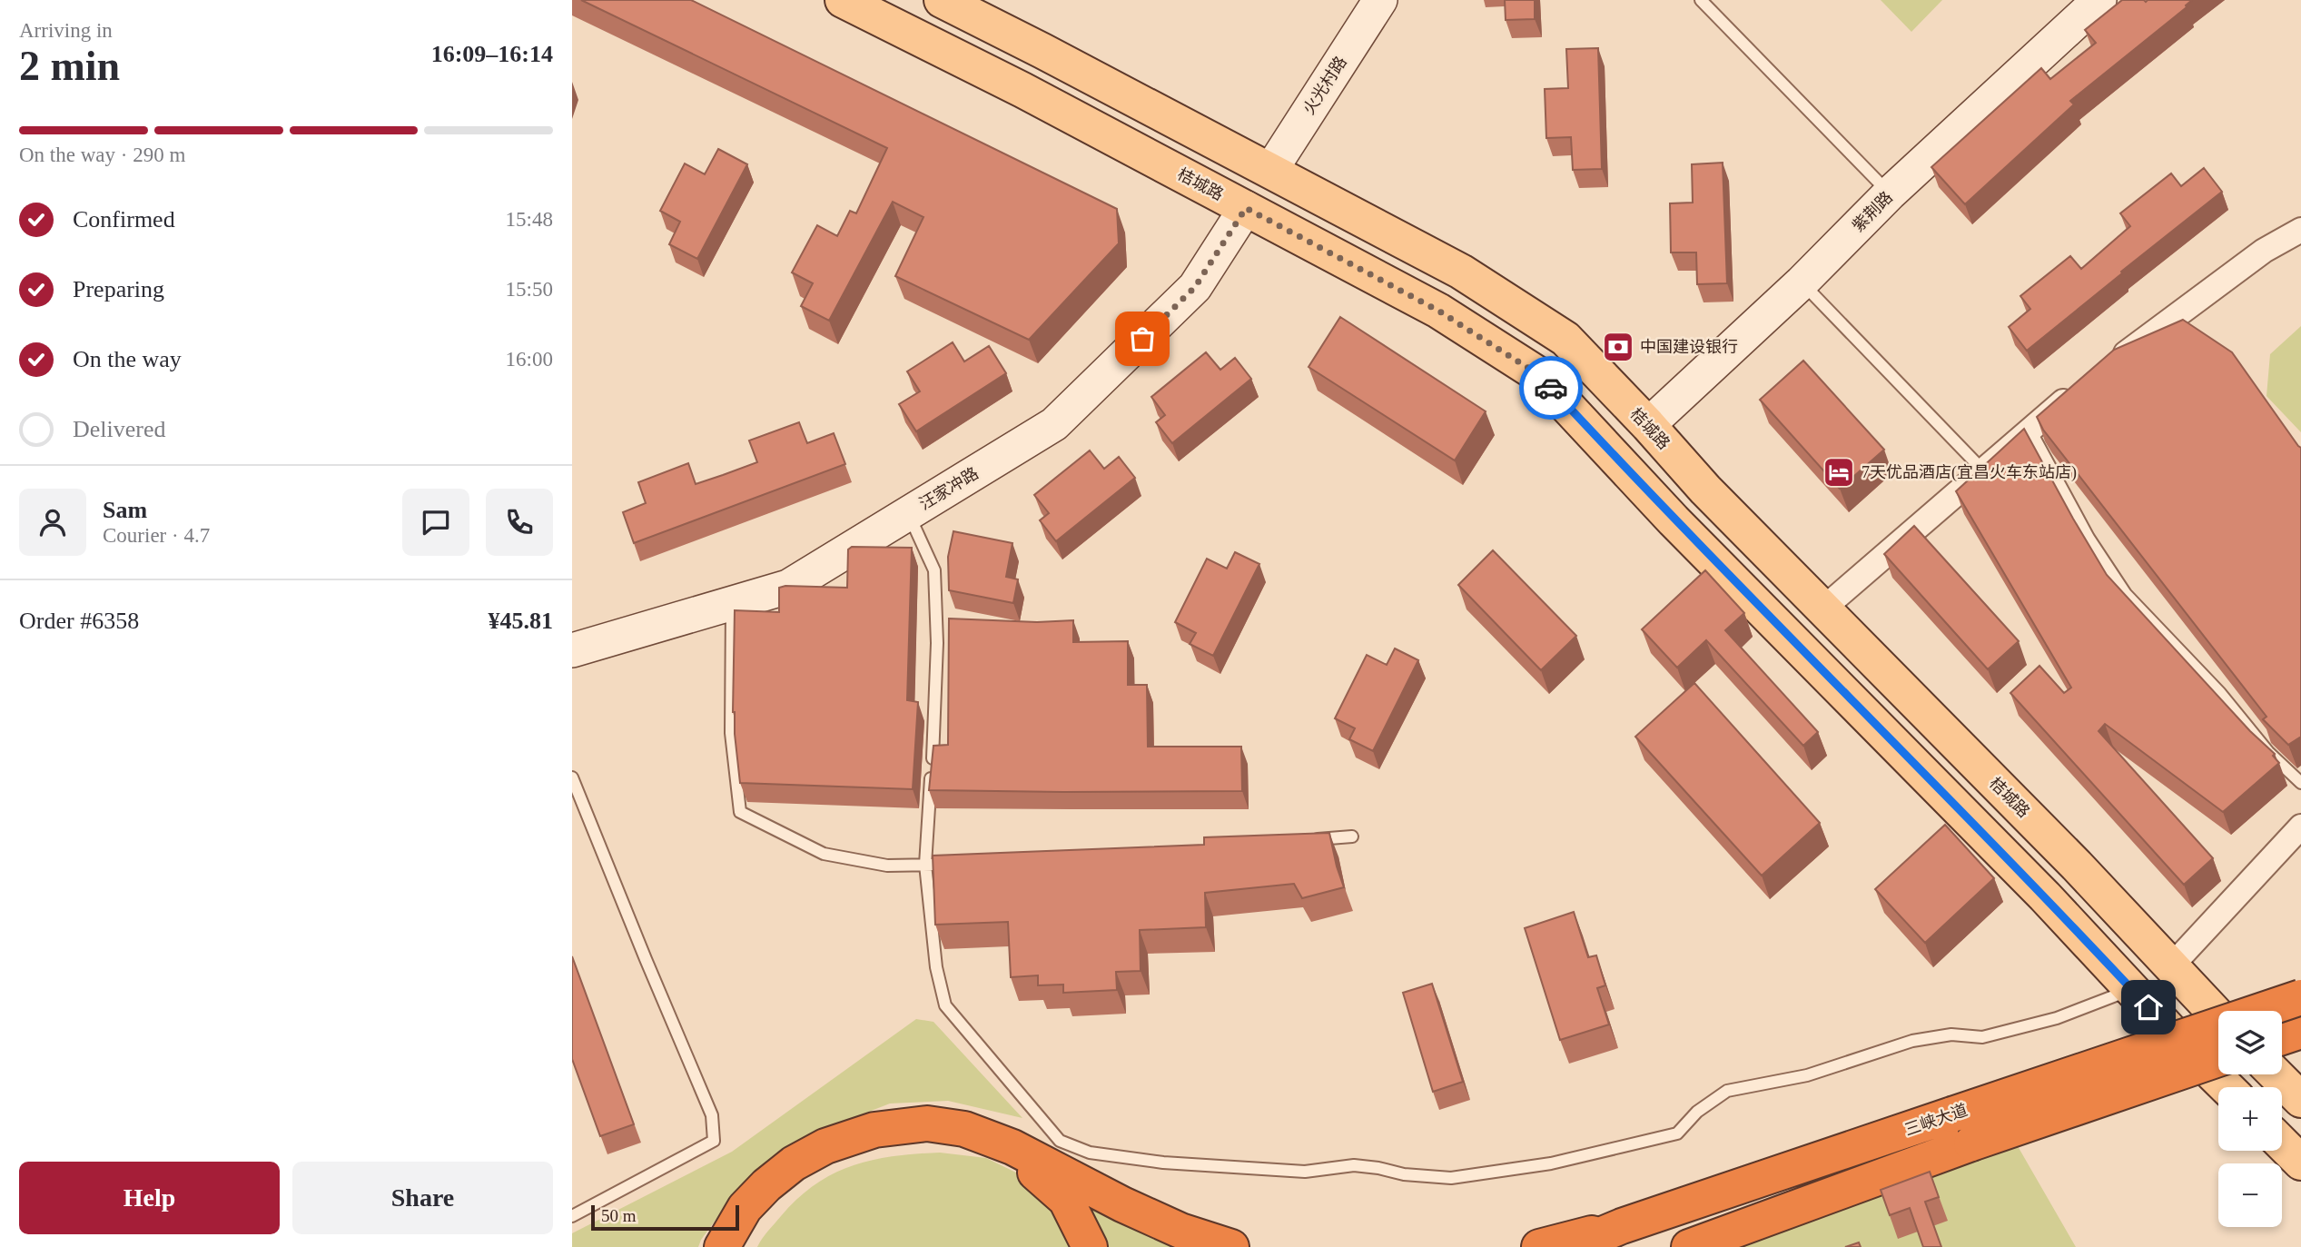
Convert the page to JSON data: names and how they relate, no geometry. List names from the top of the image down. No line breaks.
{"streets":{"highway":["三峡大道"],"main road":["桔城路"],"street":["火光村路","紫荆路","汪家冲路"]},"crossings":[["火光村路","桔城路"],["桔城路","紫荆路"],["桔城路","汪家冲路"]],"places":{"bank":["中国建设银行"],"hotel":["7天优品酒店(宜昌火车东站店)"]},"scale_bar":"50 m","page":{"heading":["2 min","Arriving in","16:09–16:14"],"panel":["Sam","Courier · 4.7","Order #6358","¥45.81"],"bar":"On the way · 290 m","list":[["Confirmed","15:48"],["Preparing","15:50"],["On the way","16:00"],"Delivered"],"map_buttons":["+","−"],"buttons":["Help","Share"],"scale":"50 m"}}
